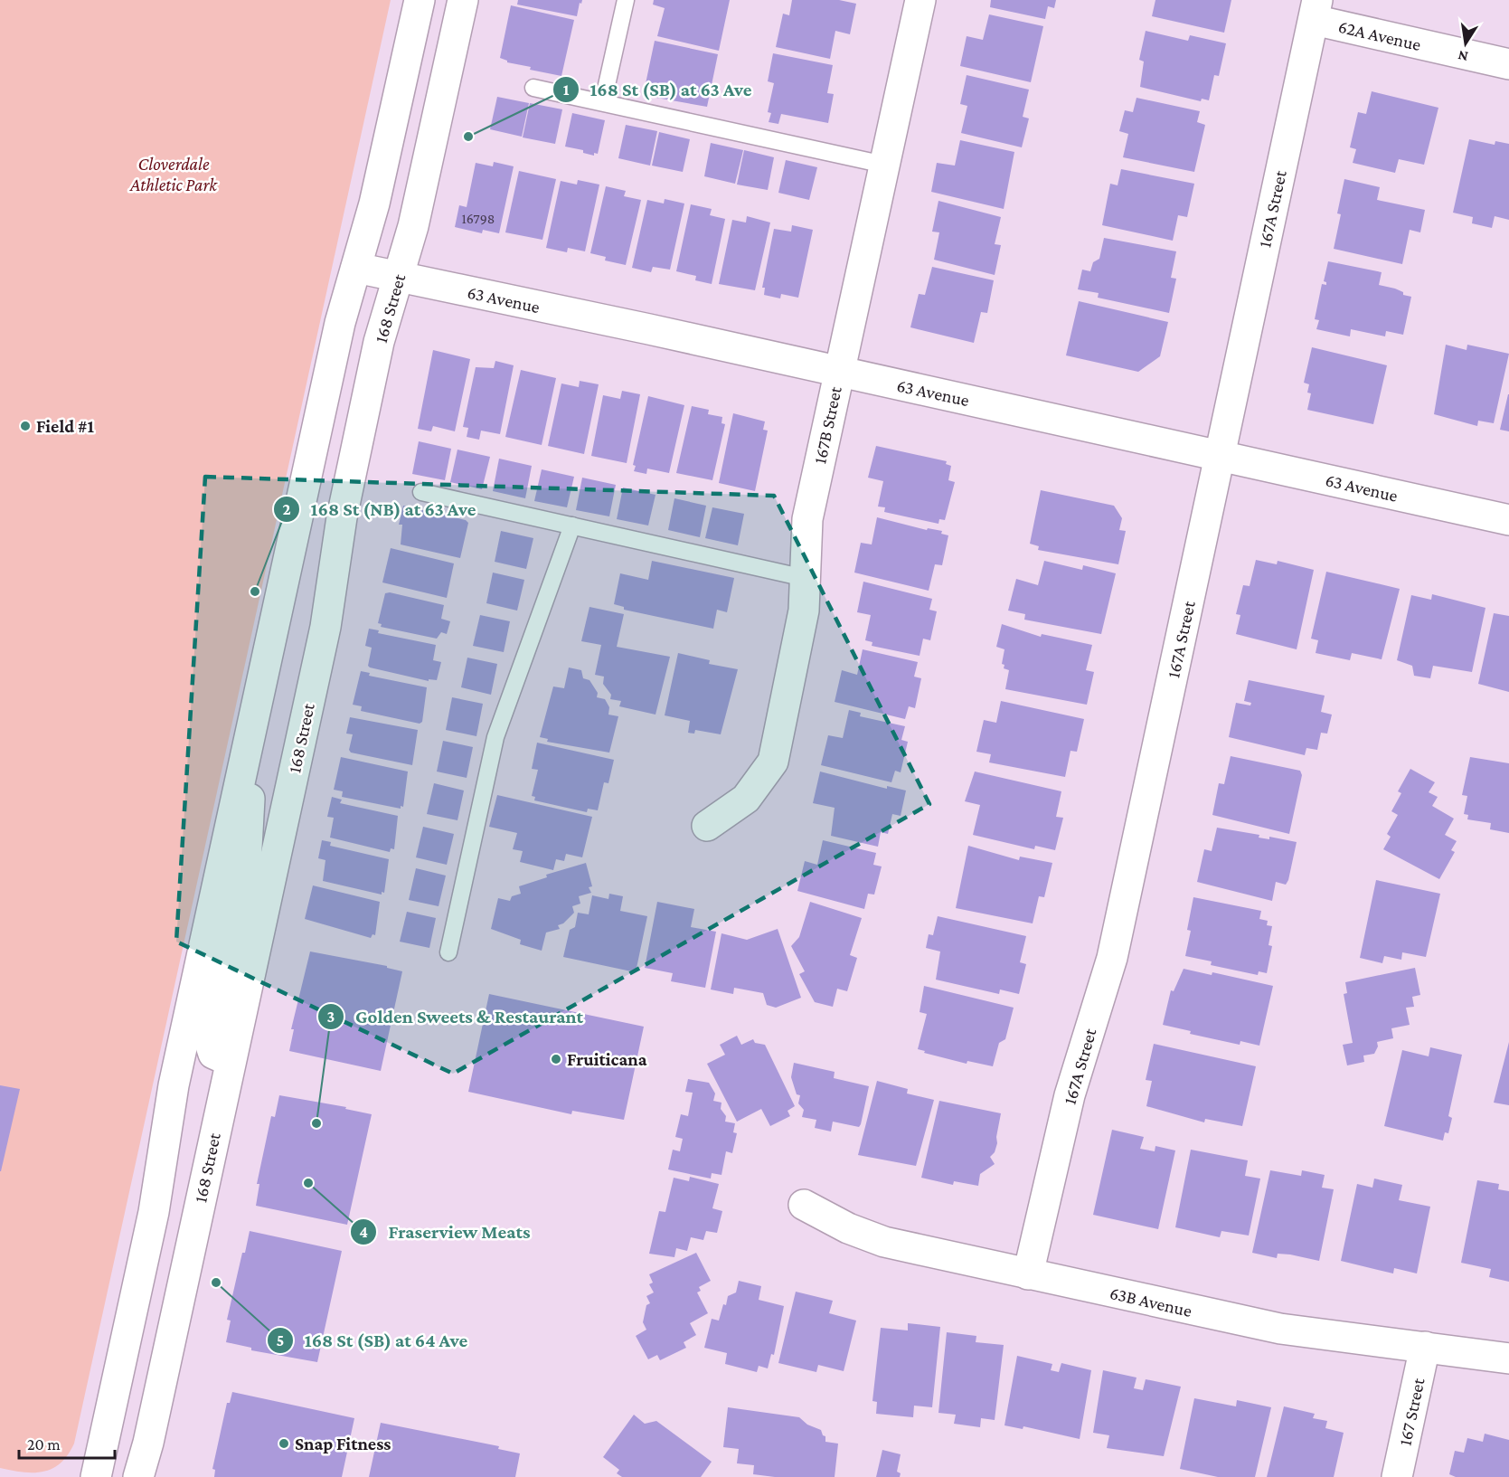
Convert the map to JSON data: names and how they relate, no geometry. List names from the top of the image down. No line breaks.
{"streets":{"street":["62A Avenue","167A Street","63 Avenue","168 Street","167B Street","63B Avenue","167 Street"]},"crossings":[["62A Avenue","167A Street"],["167A Street","63 Avenue"],["167A Street","63B Avenue"],["63 Avenue","168 Street"],["63 Avenue","167B Street"],["63B Avenue","167 Street"]],"parks":["Cloverdale Athletic Park"],"places":["168 St (SB) at 63 Ave","Field #1","168 St (NB) at 63 Ave","Fruiticana","Golden Sweets & Restaurant","Fraserview Meats","168 St (SB) at 64 Ave","Snap Fitness"],"house_numbers":["16798"],"scale_bar":"20 m","north":"bottom"}
